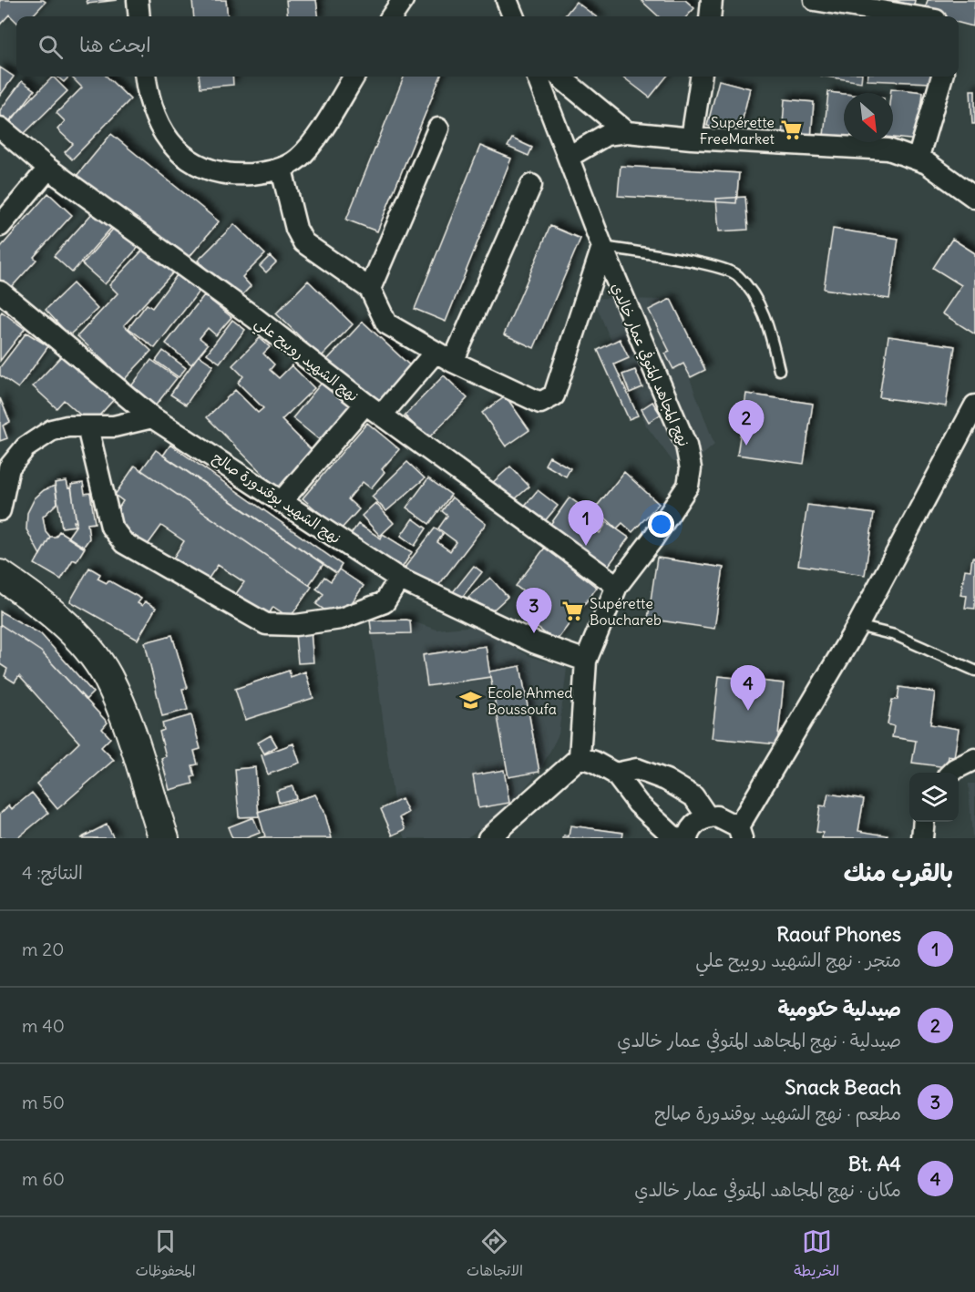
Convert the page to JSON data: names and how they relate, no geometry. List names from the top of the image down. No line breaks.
{"streets":{"street":["نهج الشهيد رويبح علي","نهج المجاهد المتوفي عمار خالدي","نهج الشهيد بوقندورة صالح"]},"crossings":[["نهج الشهيد رويبح علي","نهج المجاهد المتوفي عمار خالدي"],["نهج المجاهد المتوفي عمار خالدي","نهج الشهيد بوقندورة صالح"]],"places":{"supermarket":["Supérette FreeMarket","Supérette Bouchareb"],"school or university":["Ecole Ahmed Boussoufa"]},"north":"bottom right","page":{"search":"ابحث هنا","pins":["2","1","3","4"],"heading":["بالقرب منك","النتائج: 4"],"list":[{"mark":"1","name":"Raouf Phones","note":"متجر · نهج الشهيد رويبح علي","value":"20 m"},{"mark":"2","name":"صيدلية حكومية","note":"صيدلية · نهج المجاهد المتوفي عمار خالدي","value":"40 m"},{"mark":"3","name":"Snack Beach","note":"مطعم · نهج الشهيد بوقندورة صالح","value":"50 m"},{"mark":"4","name":"Bt. A4","note":"مكان · نهج المجاهد المتوفي عمار خالدي","value":"60 m"}],"nav":["الخريطة","الاتجاهات","المحفوظات"]}}
